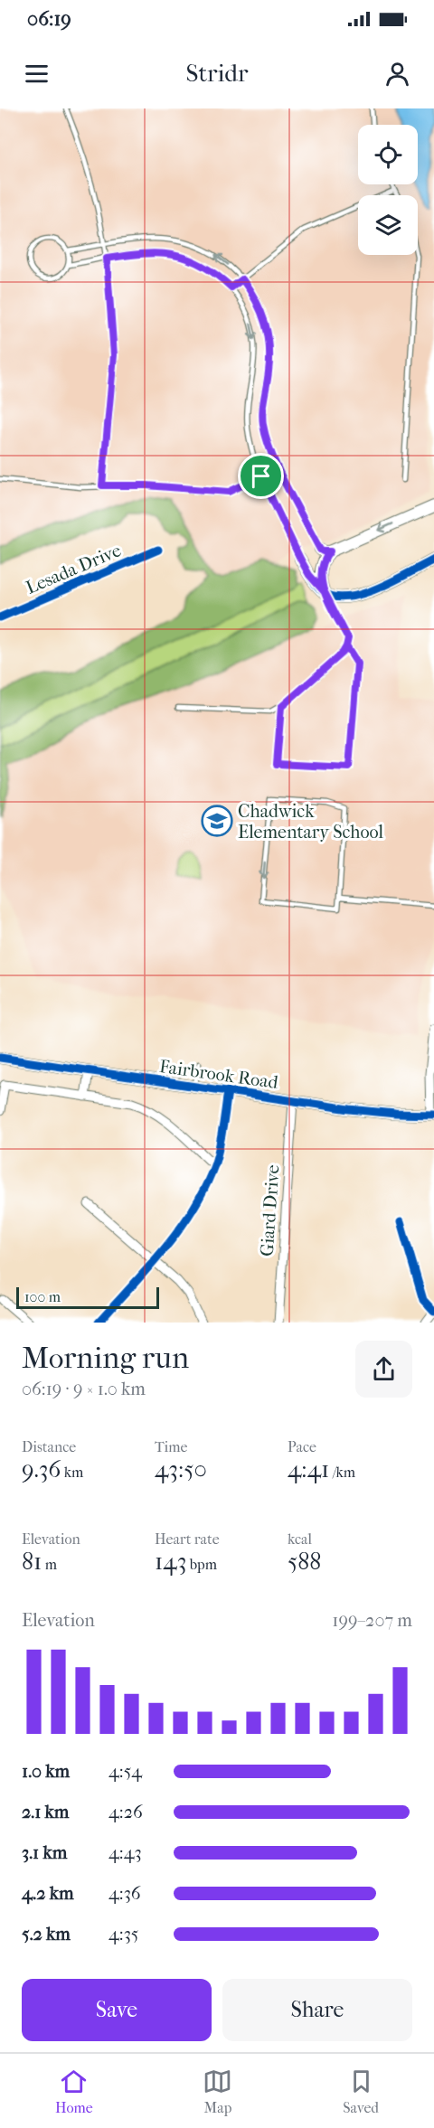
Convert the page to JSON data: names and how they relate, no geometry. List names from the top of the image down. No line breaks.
{"streets":{"street":["Lesada Drive","Fairbrook Road","Giard Drive"]},"crossings":[["Fairbrook Road","Giard Drive"]],"places":{"school or university":["Chadwick Elementary School"]},"scale_bar":"100 m","page":{"status":"06:19","header":"Stridr","scale":"100 m","heading":["Morning run","06:19 · 9 × 1.0 km"],"stats":[["Distance","9.36 km"],["Time","43:50"],["Pace","4:41 /km"],["Elevation","81 m"],["Heart rate","143 bpm"],["kcal","588"]],"chart":["Elevation","199–207 m"],"list":[{"name":"1.0 km","note":"4:54"},{"name":"2.1 km","note":"4:26"},{"name":"3.1 km","note":"4:43"},{"name":"4.2 km","note":"4:36"},{"name":"5.2 km","note":"4:35"}],"buttons":["Save","Share"],"tabs":["Home","Map","Saved"]}}
